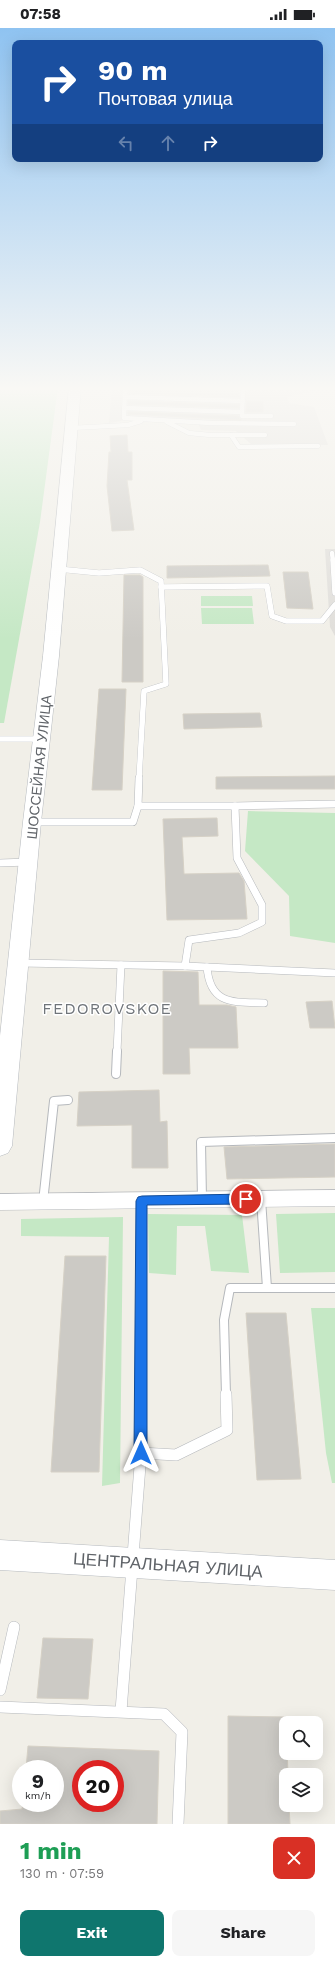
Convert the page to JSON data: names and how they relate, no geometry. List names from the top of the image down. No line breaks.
{"streets":{"main road":["ШОССЕЙНАЯ УЛИЦА","ЦЕНТРАЛЬНАЯ УЛИЦА"]},"districts":["FEDOROVSKOE"],"page":{"status":"07:58","turn":["90 m","Почтовая улица"],"speed":"9 km/h","limit":"20","heading":["1 min","130 m · 07:59"],"buttons":["Exit","Share"]}}
